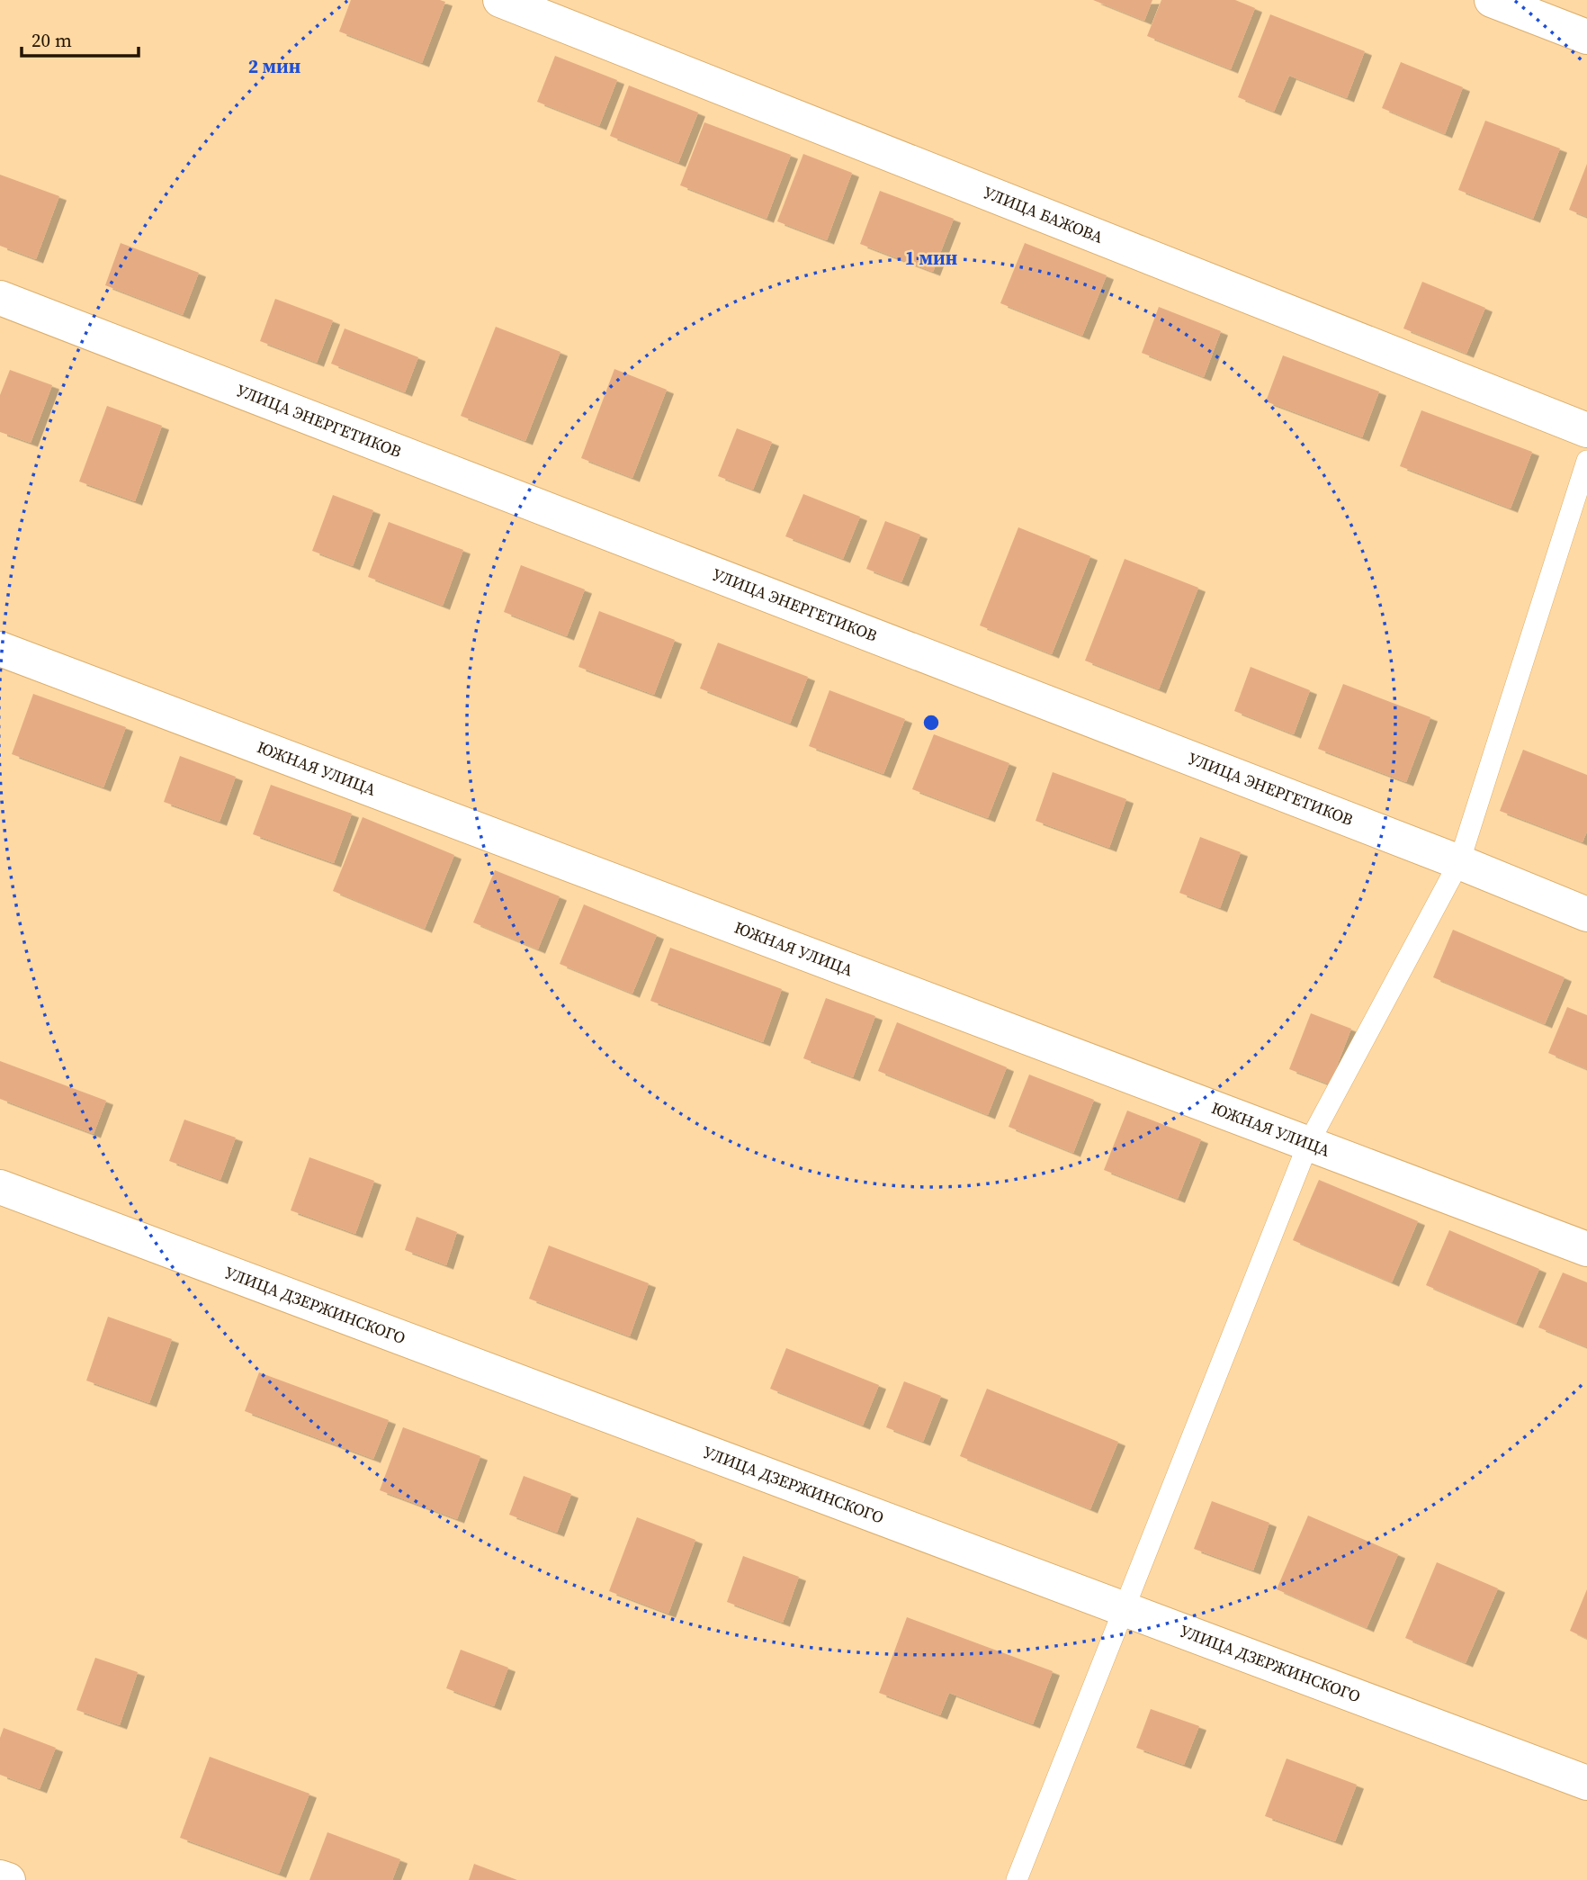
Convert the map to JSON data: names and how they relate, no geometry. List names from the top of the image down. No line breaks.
{"streets":{"street":["УЛИЦА БАЖОВА","УЛИЦА ЭНЕРГЕТИКОВ","ЮЖНАЯ УЛИЦА","УЛИЦА ДЗЕРЖИНСКОГО"]},"scale_bar":"20 m","rings":["2 мин","1 мин"]}
